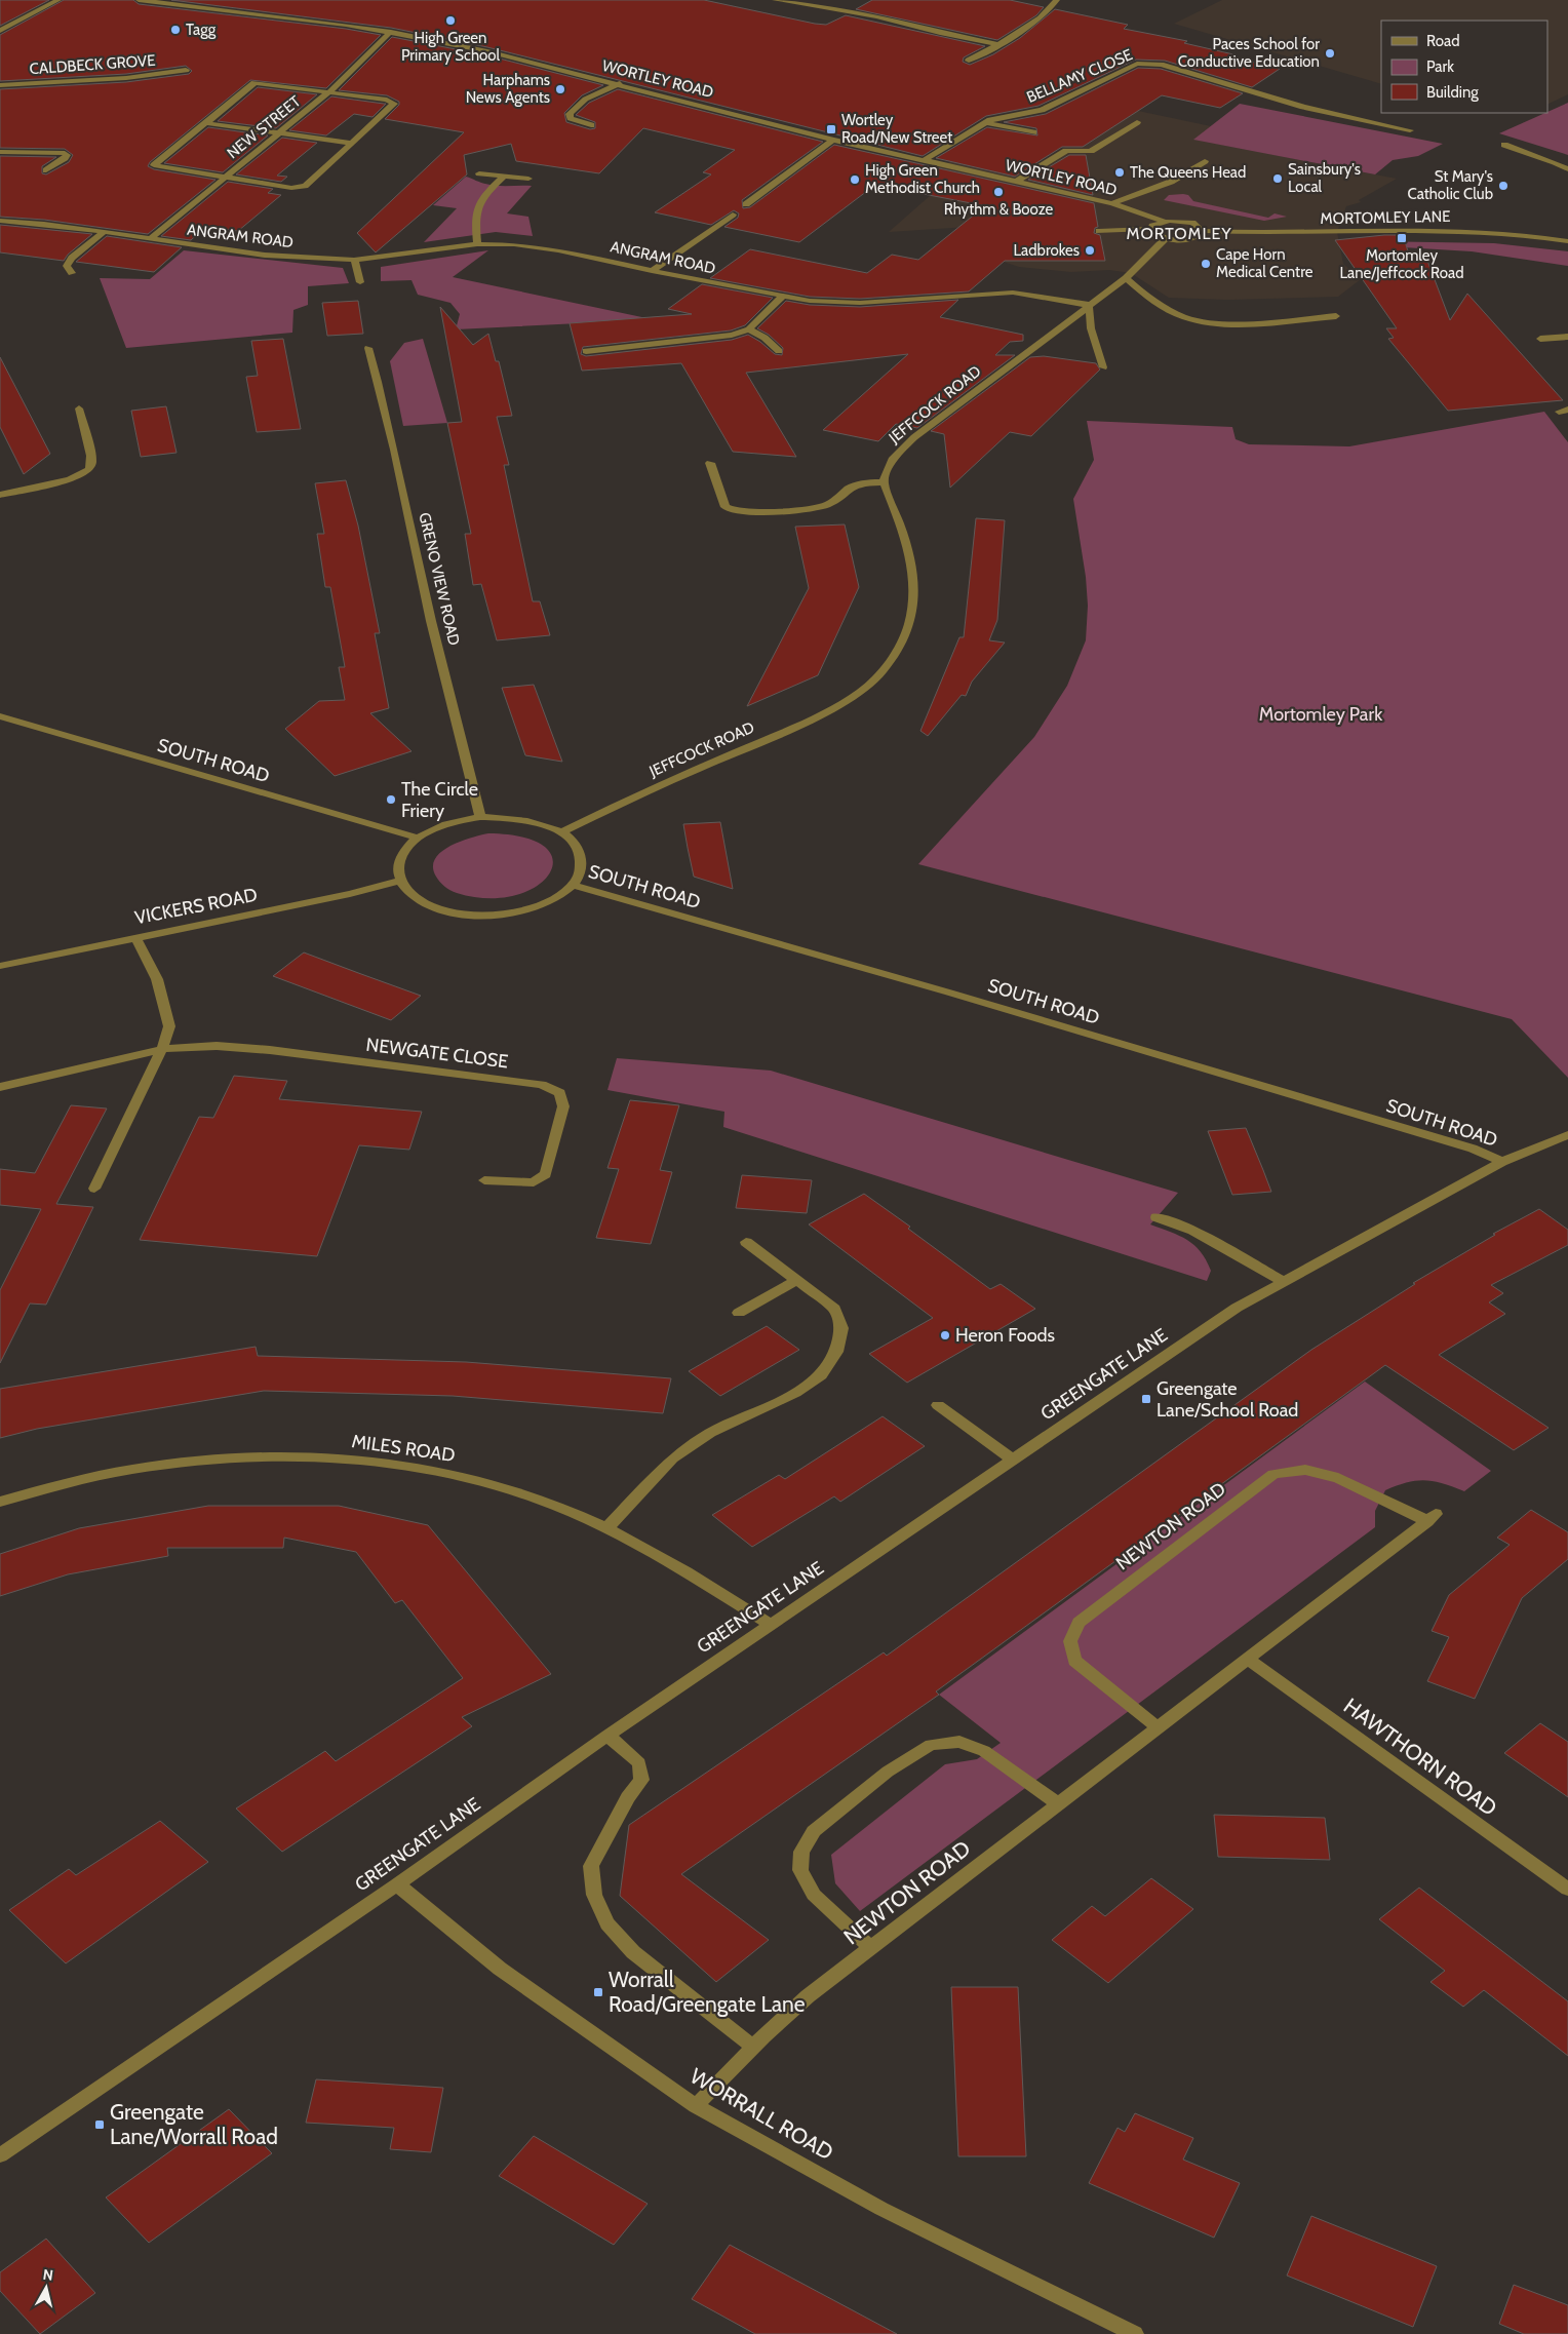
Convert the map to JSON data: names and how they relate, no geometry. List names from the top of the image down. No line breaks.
{"streets":{"street":["CALDBECK GROVE","BELLAMY CLOSE","WORTLEY ROAD","NEW STREET","MORTOMLEY LANE","ANGRAM ROAD","JEFFCOCK ROAD","GRENO VIEW ROAD","SOUTH ROAD","VICKERS ROAD","NEWGATE CLOSE","GREENGATE LANE","MILES ROAD","NEWTON ROAD","HAWTHORN ROAD","WORRALL ROAD"]},"crossings":[["BELLAMY CLOSE","WORTLEY ROAD"],["WORTLEY ROAD","NEW STREET"],["NEW STREET","ANGRAM ROAD"],["ANGRAM ROAD","JEFFCOCK ROAD"],["JEFFCOCK ROAD","GRENO VIEW ROAD"],["JEFFCOCK ROAD","SOUTH ROAD"],["JEFFCOCK ROAD","VICKERS ROAD"],["GRENO VIEW ROAD","SOUTH ROAD"],["GRENO VIEW ROAD","VICKERS ROAD"],["SOUTH ROAD","VICKERS ROAD"],["SOUTH ROAD","GREENGATE LANE"],["GREENGATE LANE","MILES ROAD"],["GREENGATE LANE","WORRALL ROAD"],["NEWTON ROAD","HAWTHORN ROAD"],["NEWTON ROAD","WORRALL ROAD"]],"districts":["MORTOMLEY"],"parks":["Mortomley Park"],"places":{"other":["High Green Primary School","Tagg","Paces School for Conductive Education","Harphams News Agents","The Queens Head","Sainsbury's Local","High Green Methodist Church","St Mary's Catholic Club","Rhythm & Booze","Ladbrokes","Cape Horn Medical Centre","The Circle Friery","Heron Foods"],"transit":["Wortley Road/New Street","Mortomley Lane/Jeffcock Road","Greengate Lane/School Road","Worrall Road/Greengate Lane","Greengate Lane/Worrall Road"]},"legend":["Road","Park","Building"],"north":"top"}
